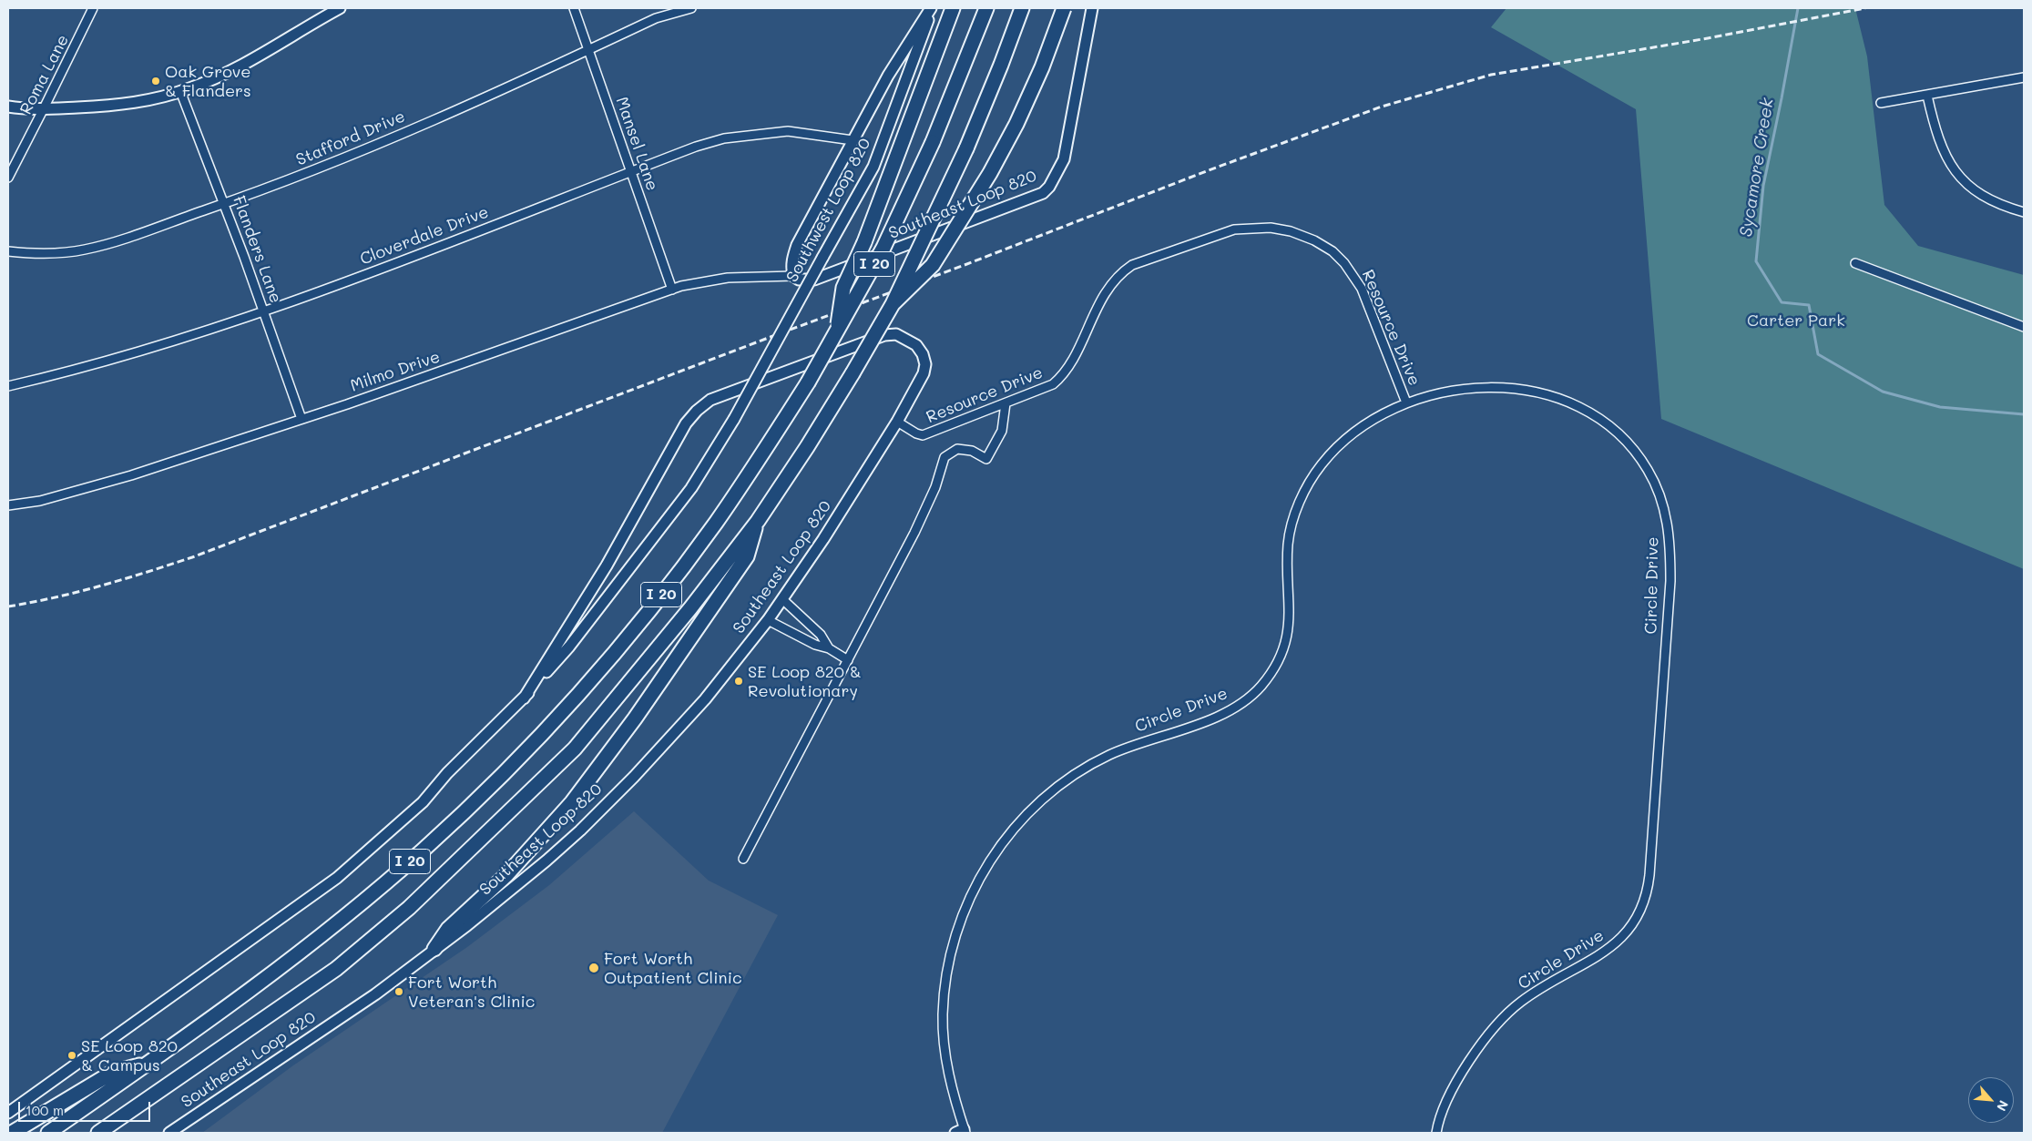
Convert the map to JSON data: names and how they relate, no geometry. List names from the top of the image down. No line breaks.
{"streets":{"highway":["I 20"],"main road":["Southeast Loop 820","Southwest Loop 820"],"street":["Roma Lane","Stafford Drive","Mansel Lane","Cloverdale Drive","Flanders Lane","Resource Drive","Milmo Drive","Circle Drive"]},"crossings":[["Stafford Drive","Mansel Lane"],["Stafford Drive","Flanders Lane"],["Mansel Lane","Cloverdale Drive"],["Mansel Lane","Milmo Drive"],["Southeast Loop 820","Southwest Loop 820"],["Southeast Loop 820","Resource Drive"],["Southeast Loop 820","Milmo Drive"],["Cloverdale Drive","Flanders Lane"],["Flanders Lane","Milmo Drive"],["Resource Drive","Circle Drive"]],"water":["Sycamore Creek"],"parks":["Carter Park"],"places":["Oak Grove & Flanders","SE Loop 820 & Revolutionary","Fort Worth Outpatient Clinic","Fort Worth Veteran's Clinic","SE Loop 820 & Campus"],"scale_bar":"100 m","north":"bottom right"}
